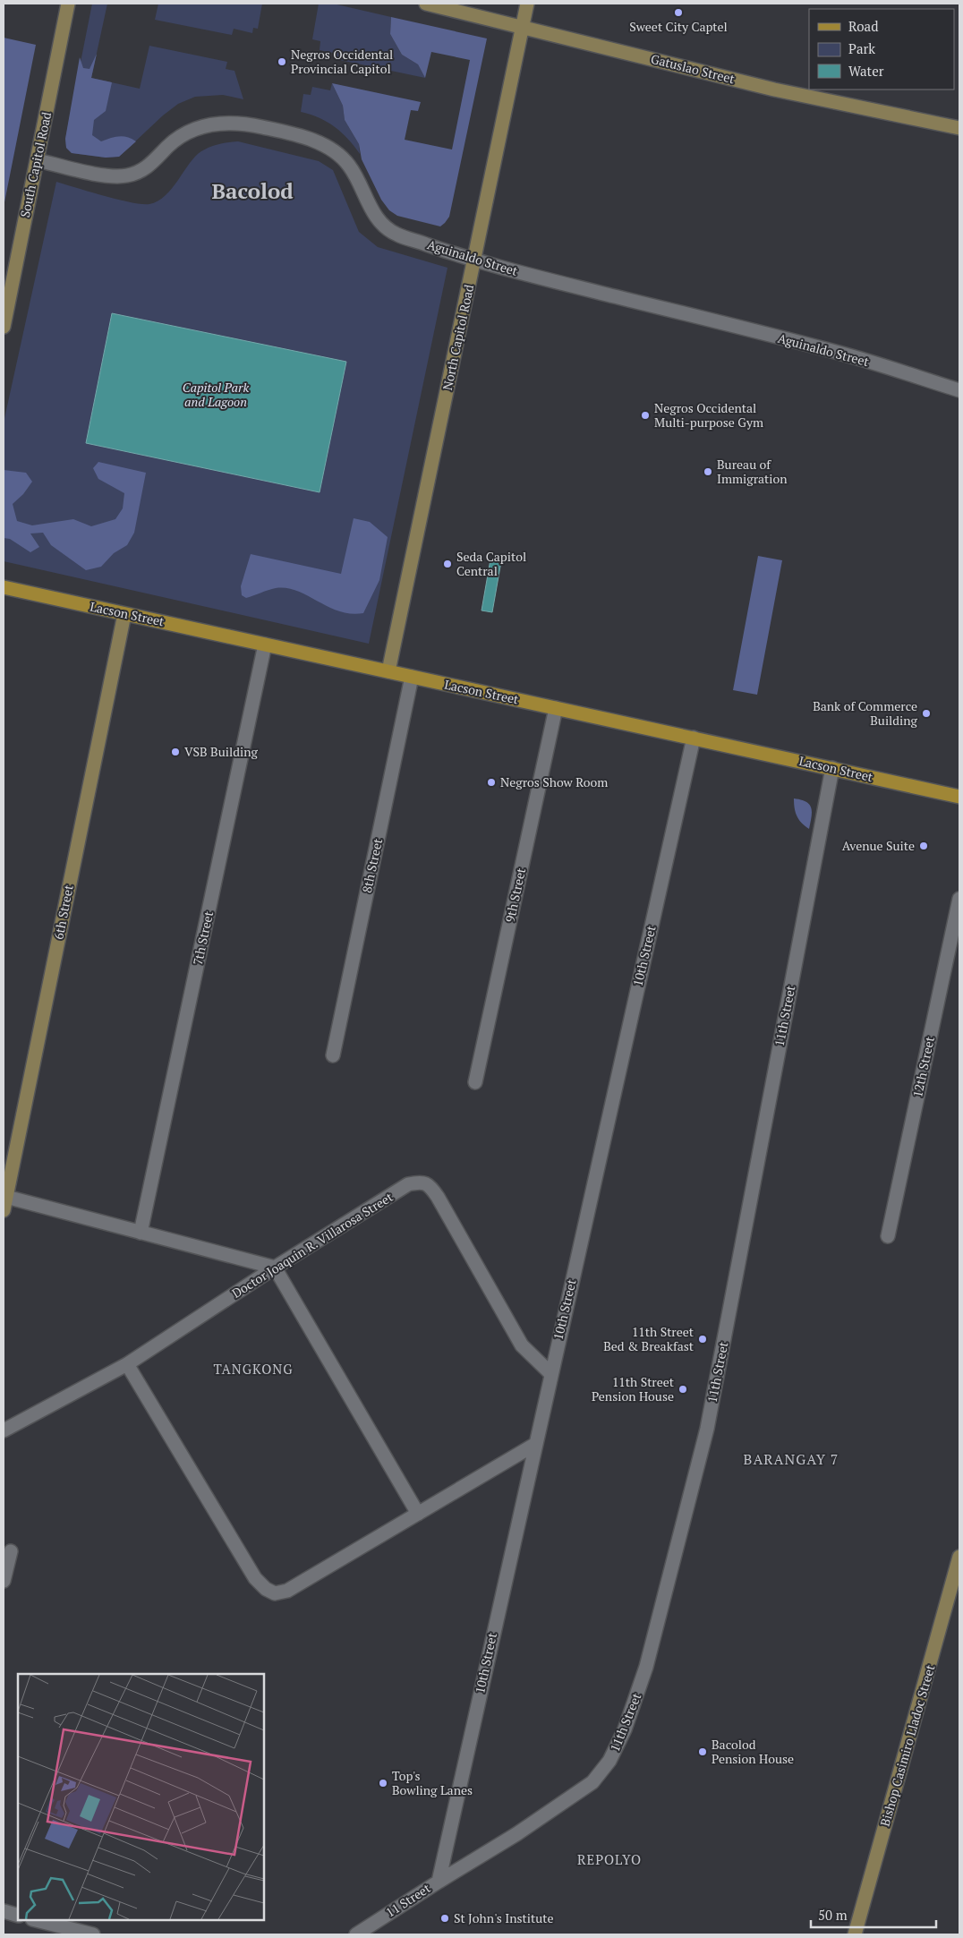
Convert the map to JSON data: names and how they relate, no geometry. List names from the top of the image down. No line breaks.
{"streets":{"main road":["Lacson Street"],"street":["Gatuslao Street","South Capitol Road","Aguinaldo Street","North Capitol Road","8th Street","9th Street","6th Street","7th Street","10th Street","11th Street","12th Street","Doctor Joaquin R. Villarosa Street","Bishop Casimiro Lladoc Street","11 Street"]},"crossings":[["Gatuslao Street","North Capitol Road"],["South Capitol Road","Aguinaldo Street"],["Aguinaldo Street","North Capitol Road"],["North Capitol Road","Lacson Street"],["Lacson Street","8th Street"],["Lacson Street","9th Street"],["Lacson Street","6th Street"],["Lacson Street","7th Street"],["Lacson Street","10th Street"],["Lacson Street","11th Street"],["10th Street","11th Street"],["10th Street","Doctor Joaquin R. Villarosa Street"],["10th Street","11 Street"],["11th Street","11 Street"]],"districts":["Bacolod","TANGKONG","BARANGAY 7","REPOLYO"],"parks":["Capitol Park and Lagoon"],"places":["Sweet City Captel","Negros Occidental Provincial Capitol","Negros Occidental Multi-purpose Gym","Bureau of Immigration","Seda Capitol Central","Bank of Commerce Building","VSB Building","Negros Show Room","Avenue Suite","11th Street Bed & Breakfast","11th Street Pension House","Bacolod Pension House","Top's Bowling Lanes","St John's Institute"],"legend":["Road","Park","Water"],"scale_bar":"50 m"}
